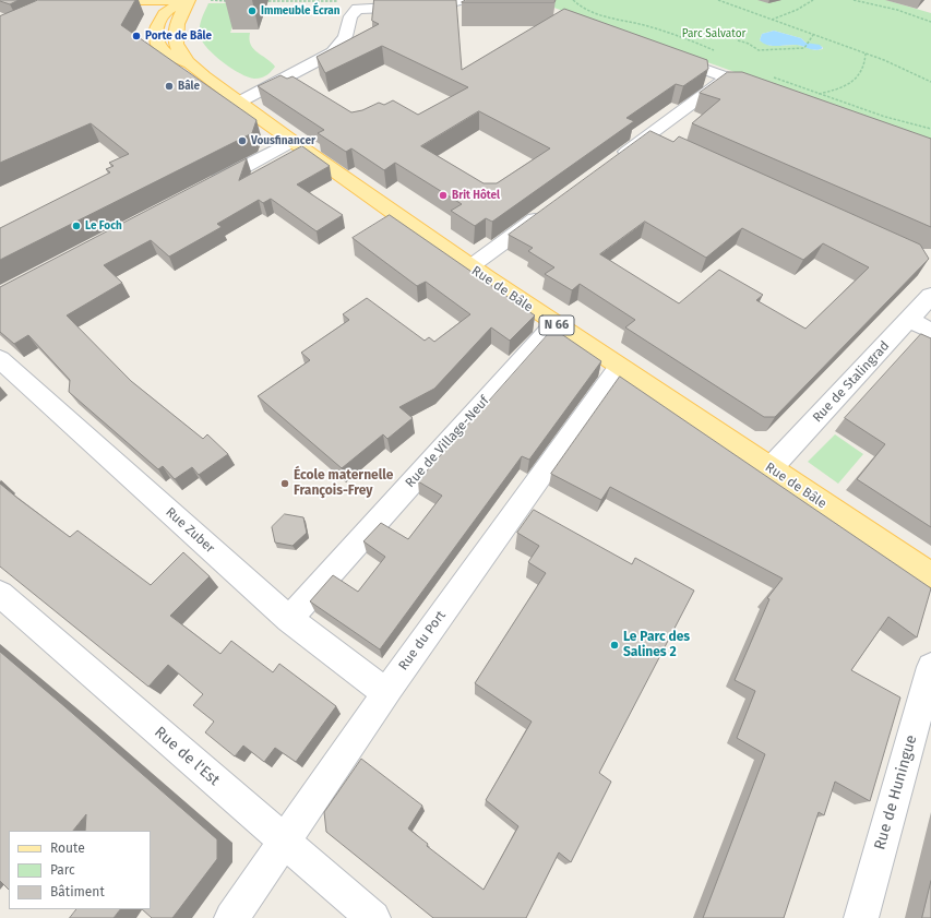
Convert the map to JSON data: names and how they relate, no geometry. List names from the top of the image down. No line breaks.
{"streets":{"main road":["Rue de Bâle","N 66"],"street":["Rue de Stalingrad","Rue de Village-Neuf","Rue Zuber","Rue du Port","Rue de l'Est","Rue de Huningue"]},"crossings":[["Rue de Bâle","Rue de Stalingrad"],["Rue de Bâle","Rue de Village-Neuf"],["Rue de Bâle","Rue du Port"],["Rue de Village-Neuf","Rue Zuber"],["Rue Zuber","Rue du Port"],["Rue du Port","Rue de l'Est"]],"parks":["Parc Salvator"],"places":["Immeuble Écran","Porte de Bâle","Bâle","Vousfinancer","Brit Hôtel","Le Foch","École maternelle François-Frey","Le Parc des Salines 2"],"legend":["Route","Parc","Bâtiment"]}
